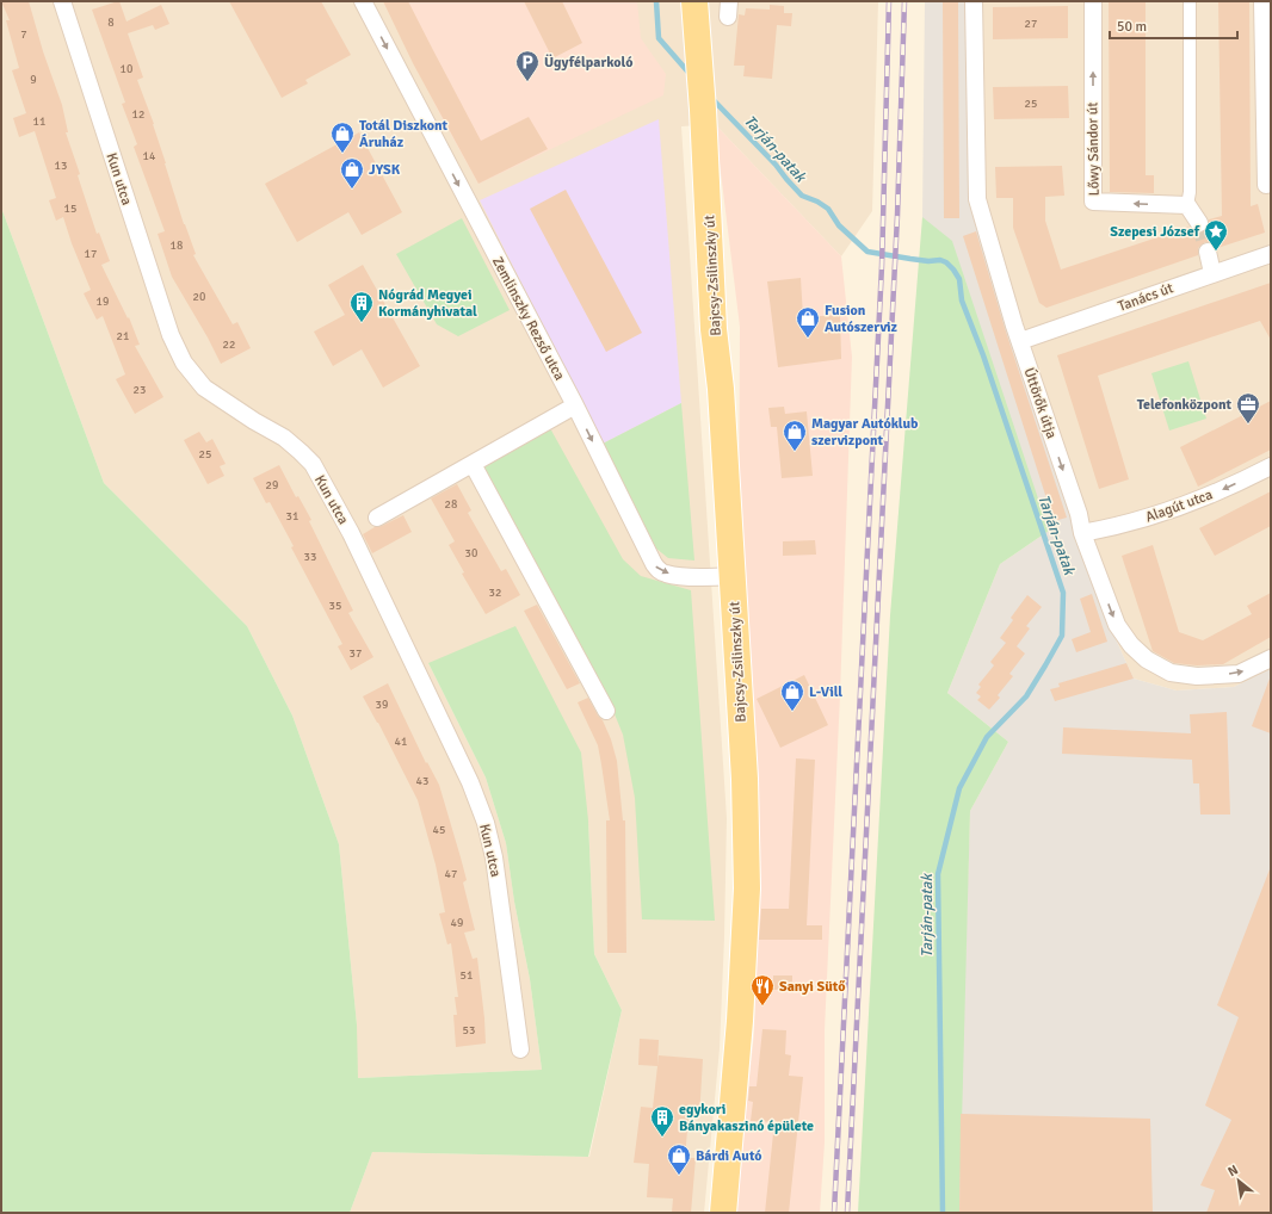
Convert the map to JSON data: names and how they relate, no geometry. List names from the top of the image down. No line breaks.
{"streets":{"main road":["Bajcsy-Zsilinszky út"],"street":["Lőwy Sándor út","Kun utca","Tanács út","Zemlinszky Rezső utca","Úttörők útja","Alagút utca"]},"crossings":[["Bajcsy-Zsilinszky út","Zemlinszky Rezső utca"],["Tanács út","Úttörők útja"],["Úttörők útja","Alagút utca"]],"one_way":["Úttörők útja","Alagút utca"],"water":["Tarján-patak"],"places":{"parking":["Ügyfélparkoló"],"shop":["Totál Diszkont Áruház","JYSK","Fusion Autószerviz","Magyar Autóklub szervizpont","L-Vill","Bárdi Autó"],"place":["Szepesi József"],"building":["Nógrád Megyei Kormányhivatal","egykori Bányakaszinó épülete"],"office":["Telefonközpont"],"restaurant":["Sanyi Sütő"]},"house_numbers":["8","27","7","10","9","25","12","11","14","13","15","18","17","20","19","21","22","23","25","29","28","31","30","33","32","35","37","39","41","43","45","47","49","51","53"],"scale_bar":"50 m","north":"top left"}
